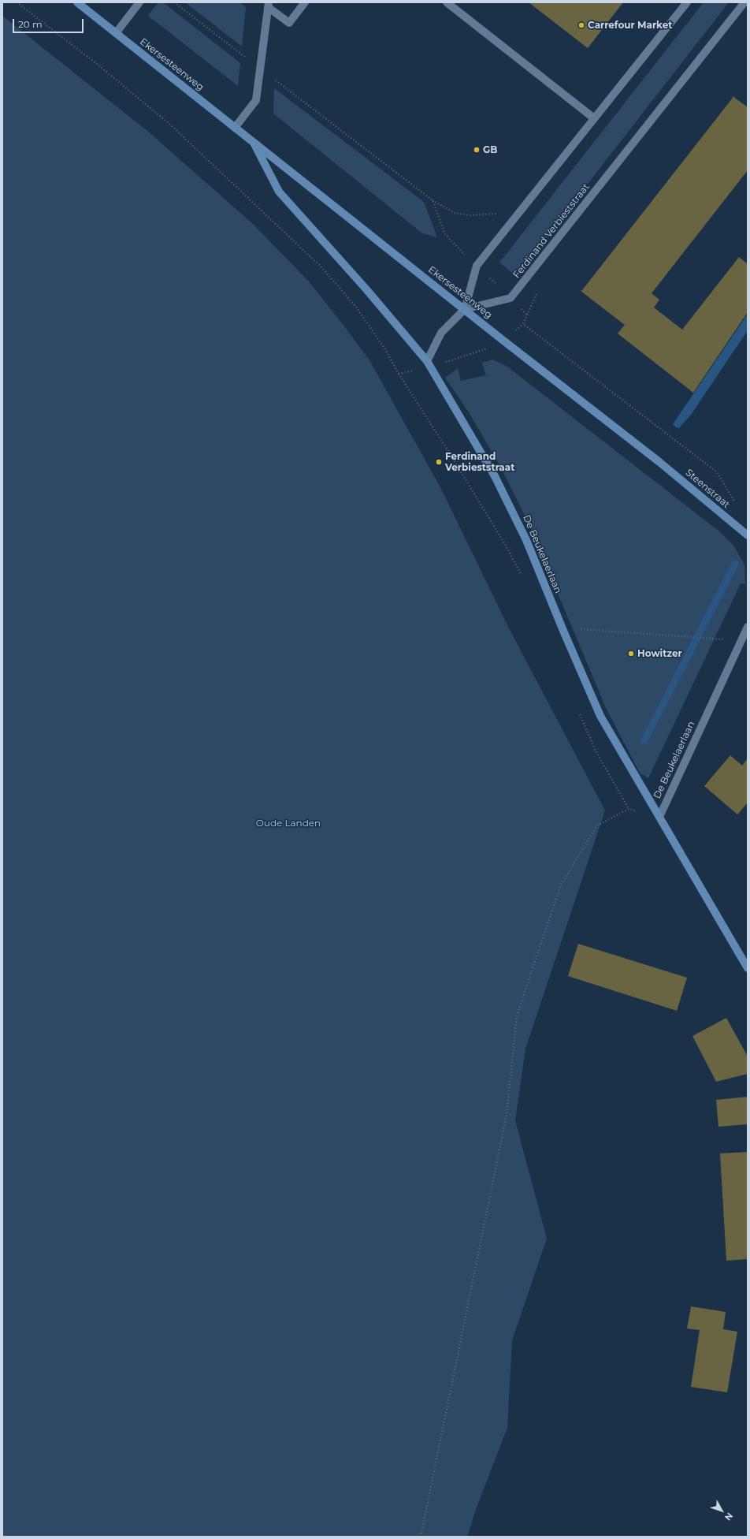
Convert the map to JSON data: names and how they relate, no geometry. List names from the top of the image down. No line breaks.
{"streets":{"main road":["Ekersesteenweg","Steenstraat","De Beukelaerlaan"],"street":["Ferdinand Verbieststraat"]},"crossings":[["Ekersesteenweg","Ferdinand Verbieststraat"],["Ekersesteenweg","Steenstraat"],["Ekersesteenweg","De Beukelaerlaan"]],"parks":["Oude Landen"],"places":["Carrefour Market","GB","Ferdinand Verbieststraat","Howitzer"],"scale_bar":"20 m","north":"bottom right"}
